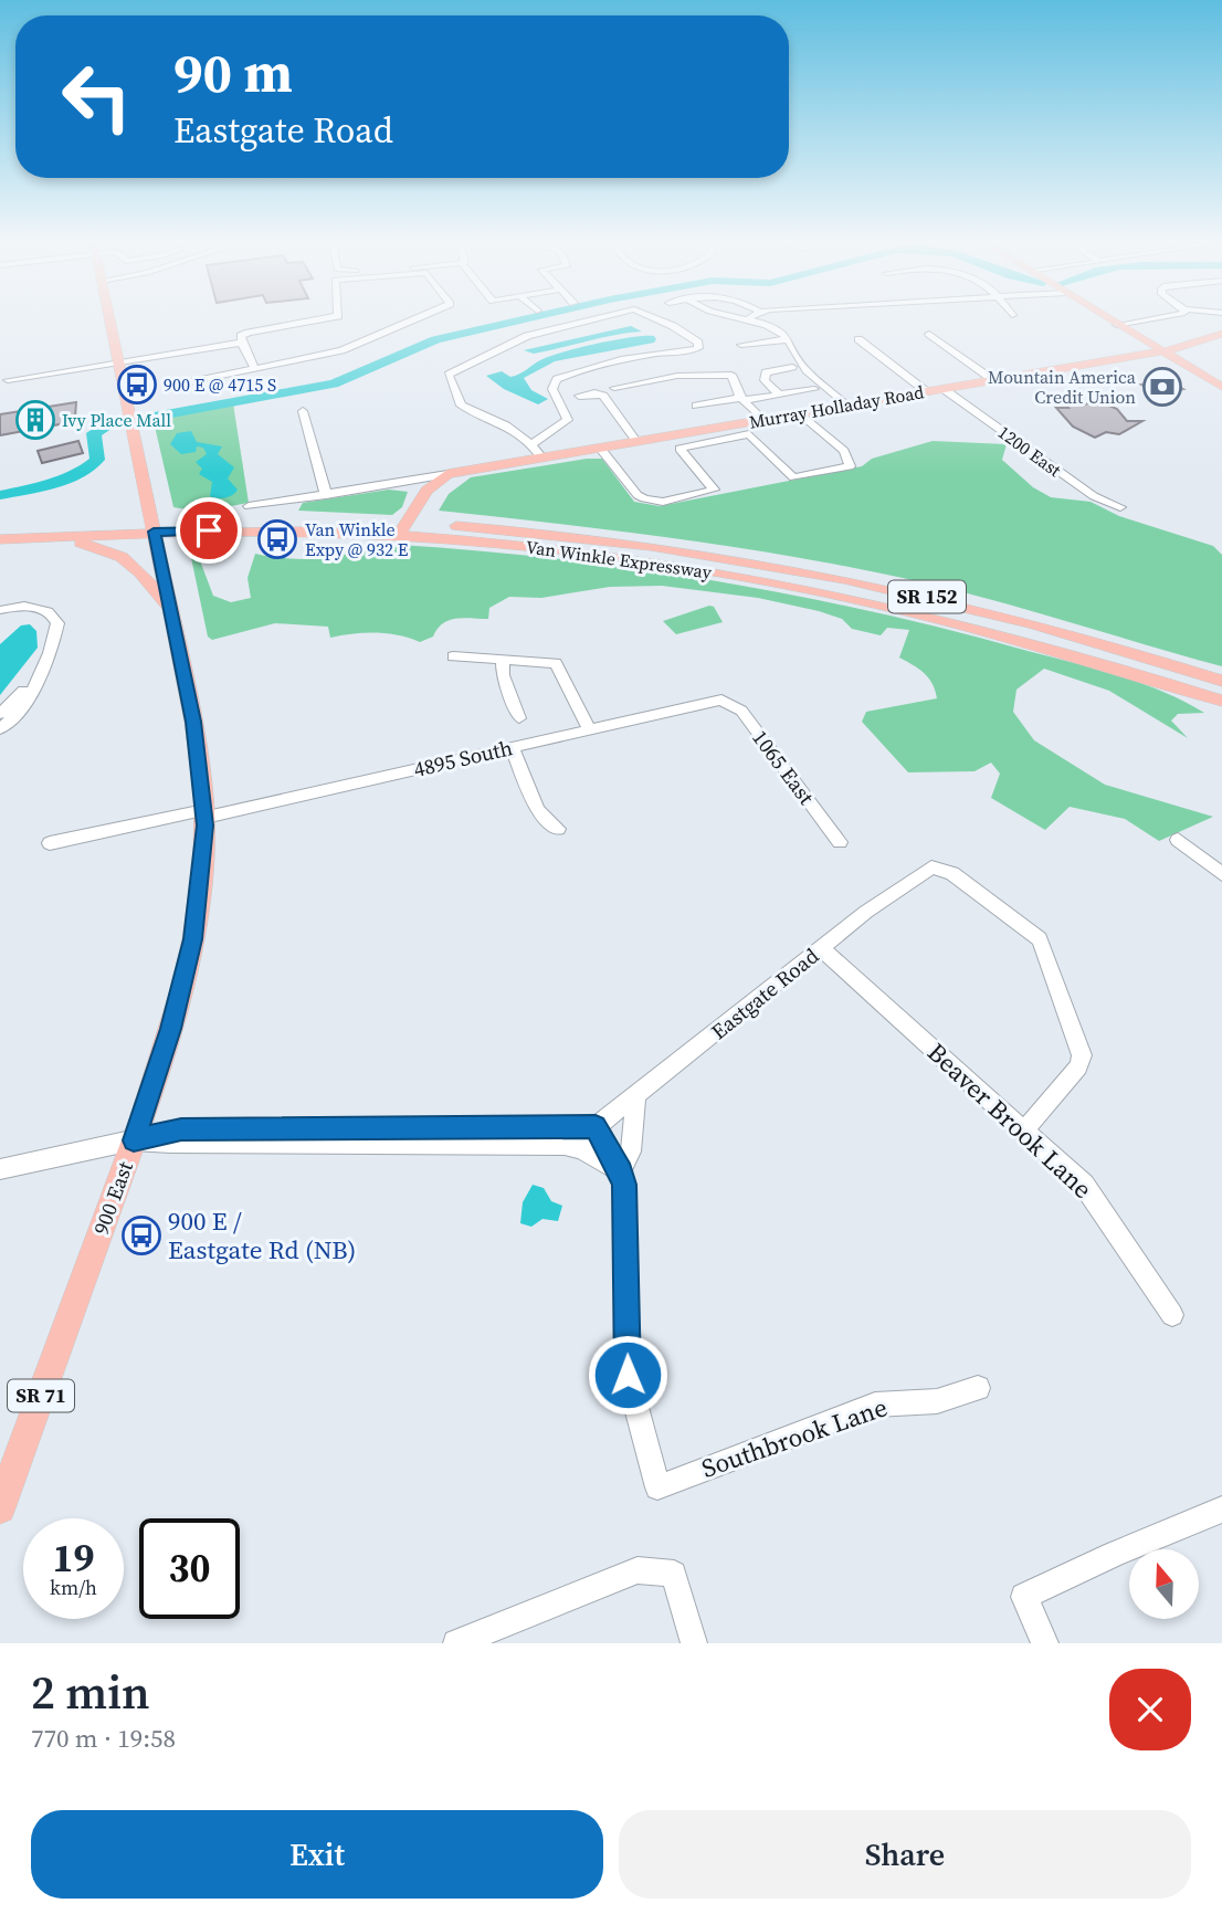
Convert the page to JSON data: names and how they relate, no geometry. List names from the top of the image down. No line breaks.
{"streets":{"main road":["Murray Holladay Road","Van Winkle Expressway","SR 152","900 East","SR 71"],"street":["1200 East","4895 South","1065 East","Eastgate Road","Beaver Brook Lane","Southbrook Lane"]},"crossings":[["Murray Holladay Road","1200 East"],["Van Winkle Expressway","900 East"],["Van Winkle Expressway","SR 71"],["4895 South","1065 East"],["4895 South","900 East"],["Eastgate Road","Beaver Brook Lane"],["900 East","SR 71"]],"places":{"bus stop":["900 E @ 4715 S","Van Winkle Expy @ 932 E","900 E / Eastgate Rd (NB)"],"bank":["Mountain America Credit Union"],"building":["Ivy Place Mall"]},"north":"top","page":{"turn":["90 m","Eastgate Road"],"speed":"19 km/h","limit":"30","heading":["2 min","770 m · 19:58"],"buttons":["Exit","Share"]}}
